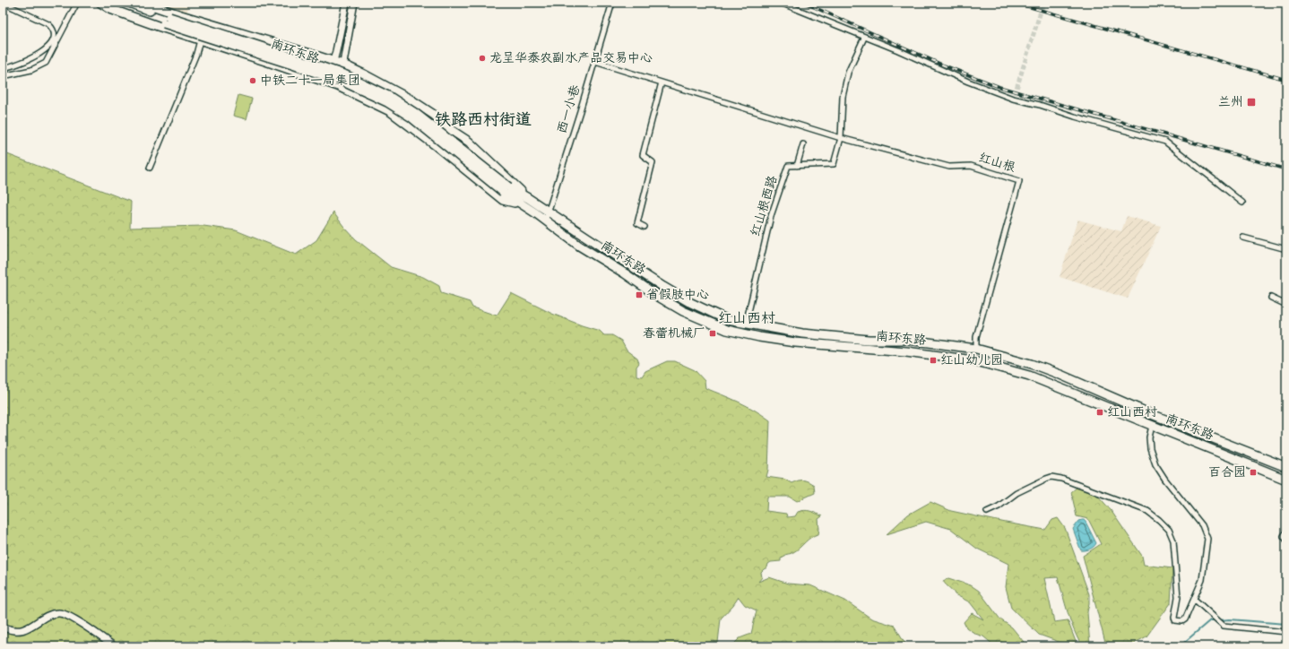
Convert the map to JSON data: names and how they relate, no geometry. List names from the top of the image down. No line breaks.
{"streets":{"highway":["南环东路"],"street":["西一小巷","红山根","红山根西路"]},"crossings":[["南环东路","西一小巷"],["南环东路","红山根"],["南环东路","红山根西路"]],"districts":["铁路西村街道","红山西村"],"places":{"other":["龙呈华泰农副水产品交易中心","中铁二十一局集团"],"transit":["兰州","省假肢中心","春蕾机械厂","红山幼儿园","红山西村","百合园"]}}
